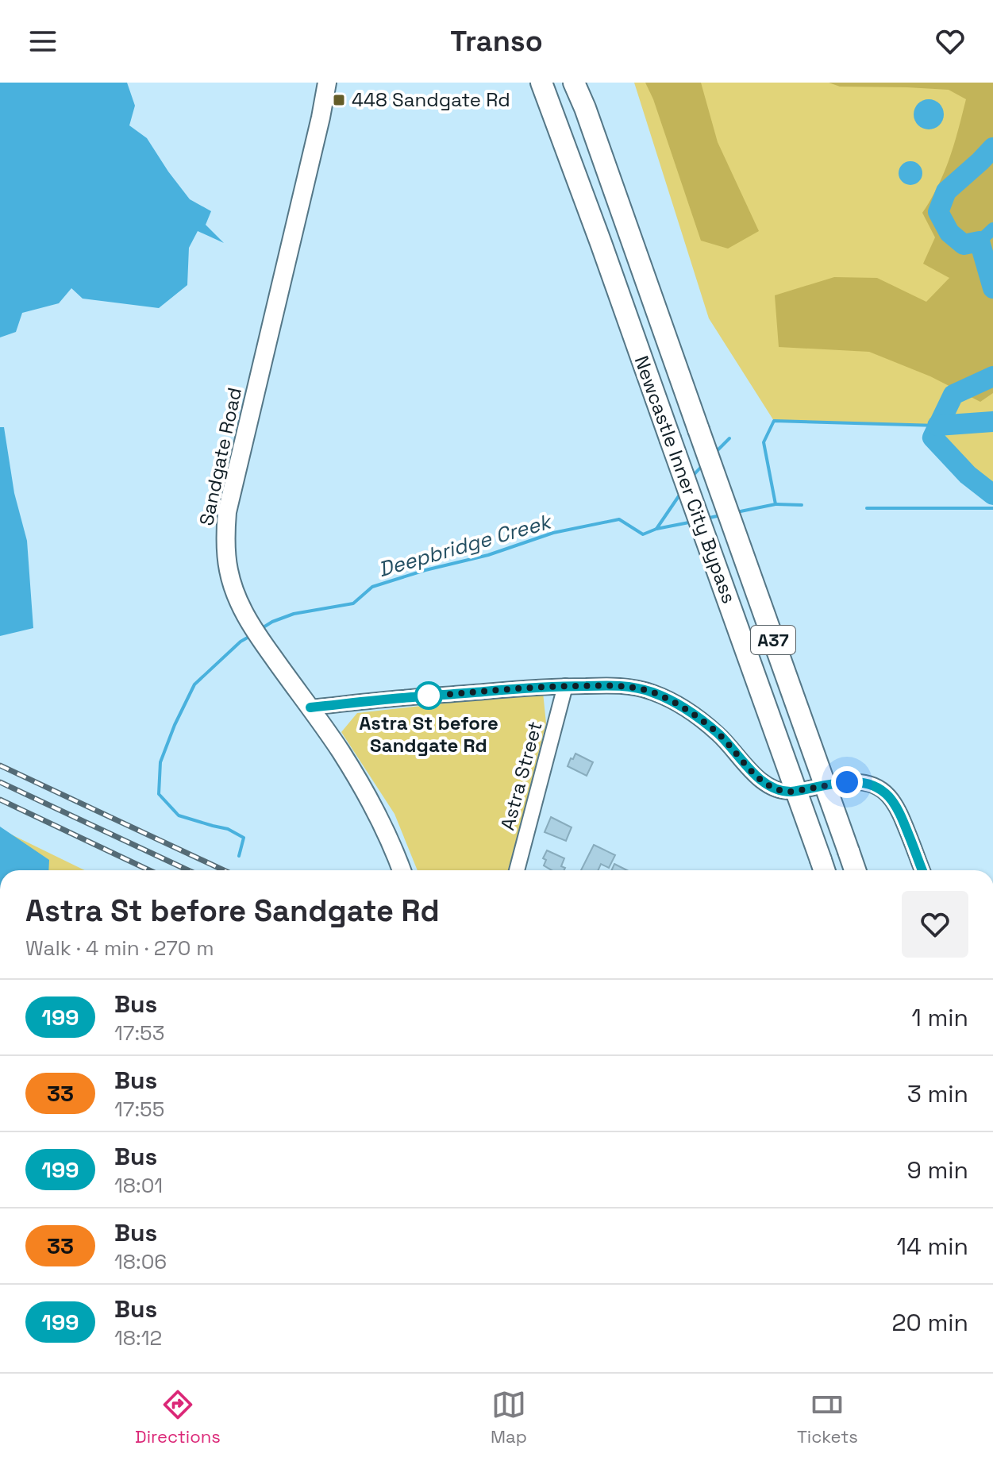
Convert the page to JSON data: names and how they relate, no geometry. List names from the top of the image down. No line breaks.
{"streets":{"highway":["Newcastle Inner City Bypass","A37"],"main road":["Sandgate Road"],"street":["Astra Street"]},"water":["Deepbridge Creek"],"places":{"transit":["448 Sandgate Rd"],"other":["Astra St before Sandgate Rd"]},"lines":["bus line 199"],"page":{"header":"Transo","heading":["Astra St before Sandgate Rd","Walk · 4 min · 270 m"],"list":[{"mark":"199","name":"Bus","note":"17:53","value":"1 min"},{"mark":"33","name":"Bus","note":"17:55","value":"3 min"},{"mark":"199","name":"Bus","note":"18:01","value":"9 min"},{"mark":"33","name":"Bus","note":"18:06","value":"14 min"},{"mark":"199","name":"Bus","note":"18:12","value":"20 min"}],"tabs":["Directions","Map","Tickets"]}}
